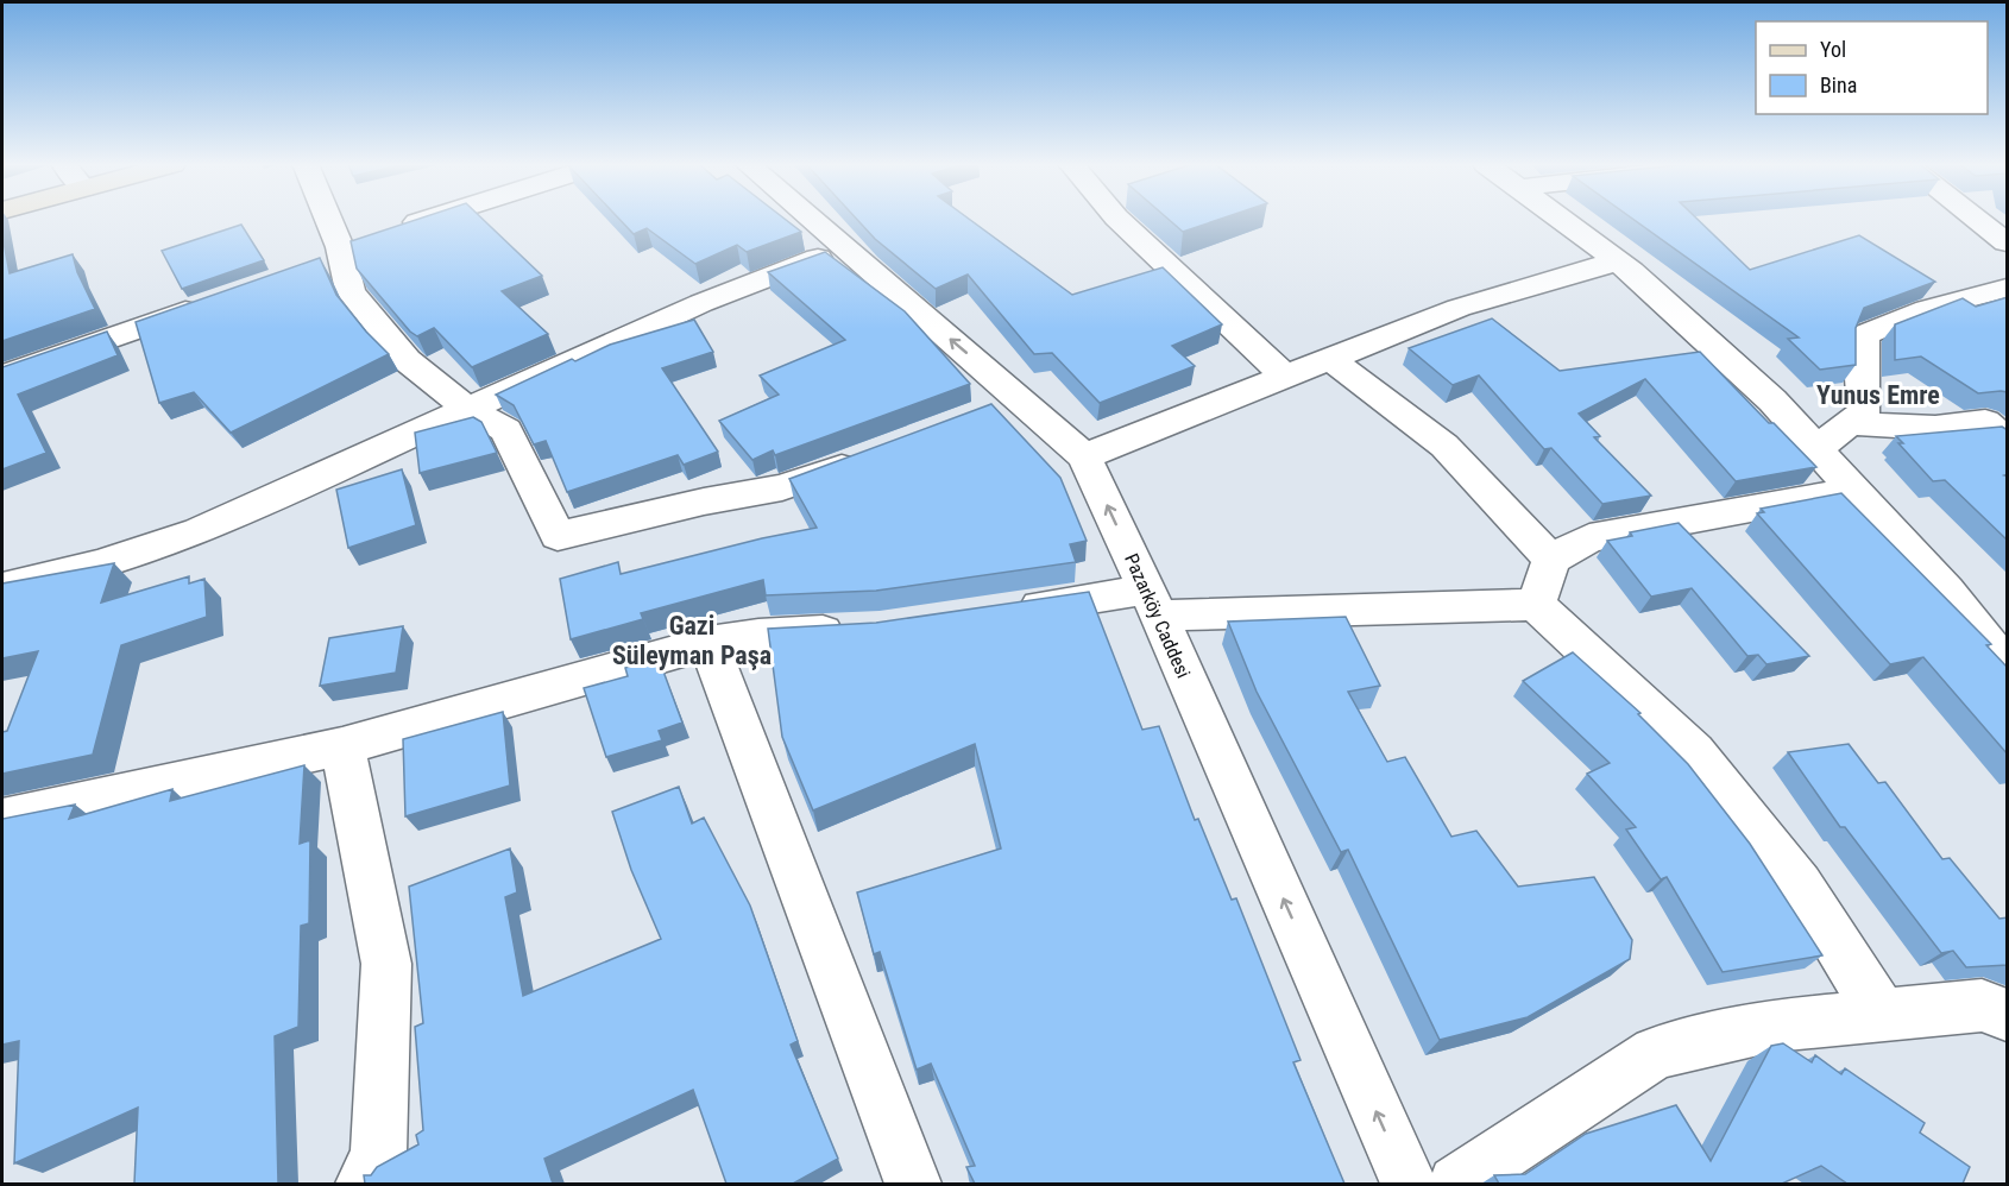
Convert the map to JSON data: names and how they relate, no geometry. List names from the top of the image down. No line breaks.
{"streets":{"street":["Pazarköy Caddesi"]},"one_way":["Pazarköy Caddesi"],"districts":["Yunus Emre","Gazi Süleyman Paşa"],"legend":["Yol","Bina"]}
